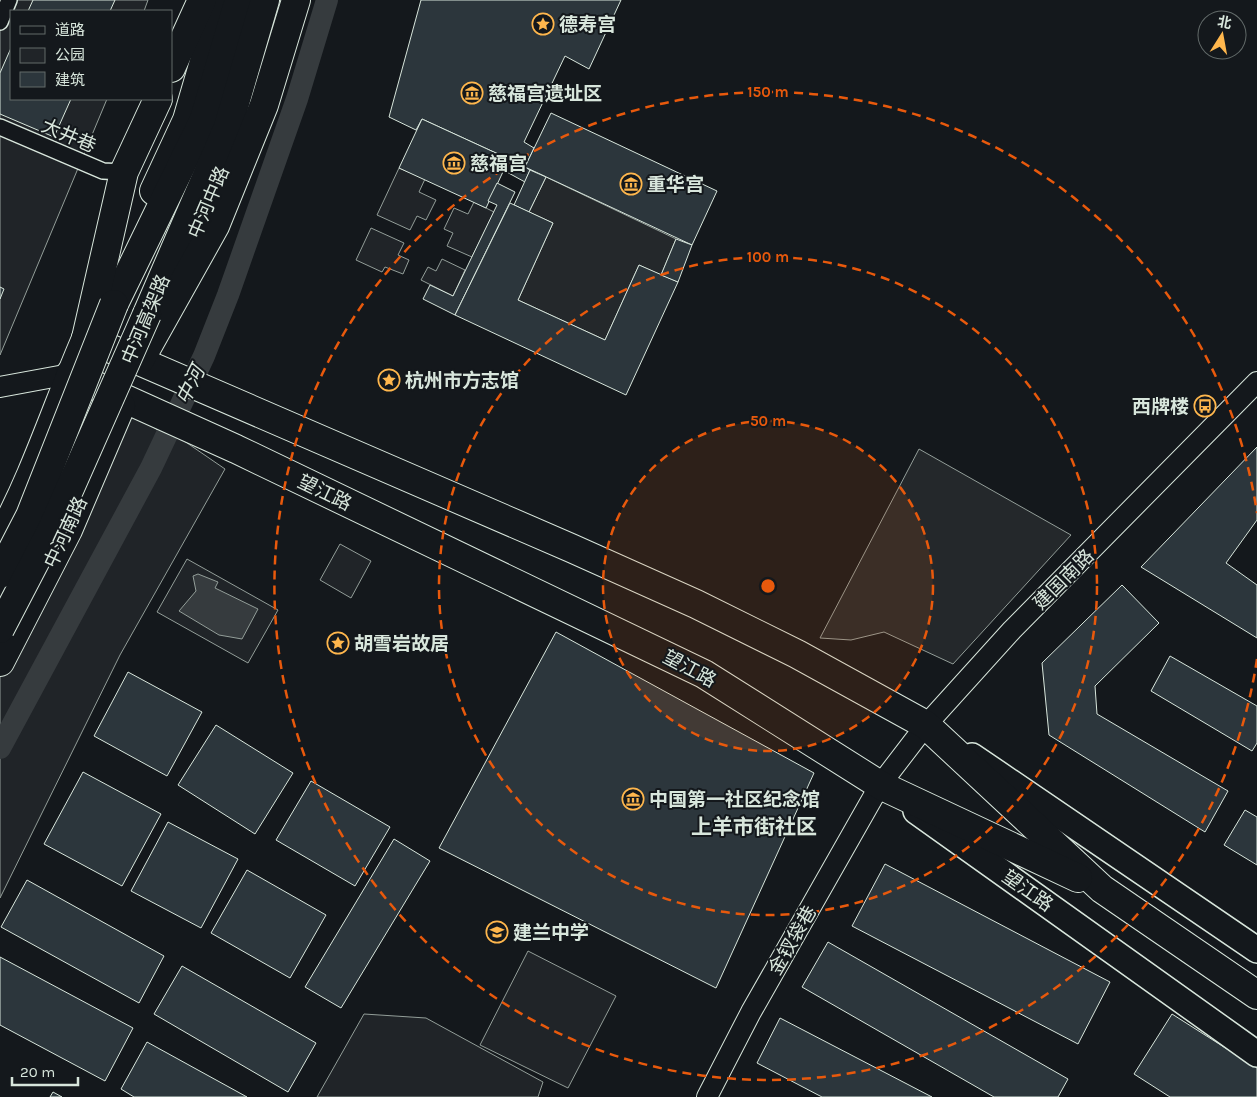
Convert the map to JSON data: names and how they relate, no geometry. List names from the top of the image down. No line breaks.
{"streets":{"main road":["中河中路","中河高架路","望江路","中河南路"],"street":["大井巷","建国南路","金钗袋巷"]},"crossings":[["中河中路","望江路"],["中河中路","中河南路"],["望江路","中河南路"],["望江路","建国南路"],["望江路","金钗袋巷"],["建国南路","金钗袋巷"]],"districts":["上羊市街社区"],"water":["中河"],"places":{"place":["德寿宫","杭州市方志馆","胡雪岩故居"],"museum":["慈福宫遗址区","慈福宫","重华宫","中国第一社区纪念馆"],"bus stop":["西牌楼"],"school or university":["建兰中学"]},"legend":["道路","公园","建筑"],"scale_bar":"20 m","north":"top","rings":["150 m","100 m","50 m"]}
